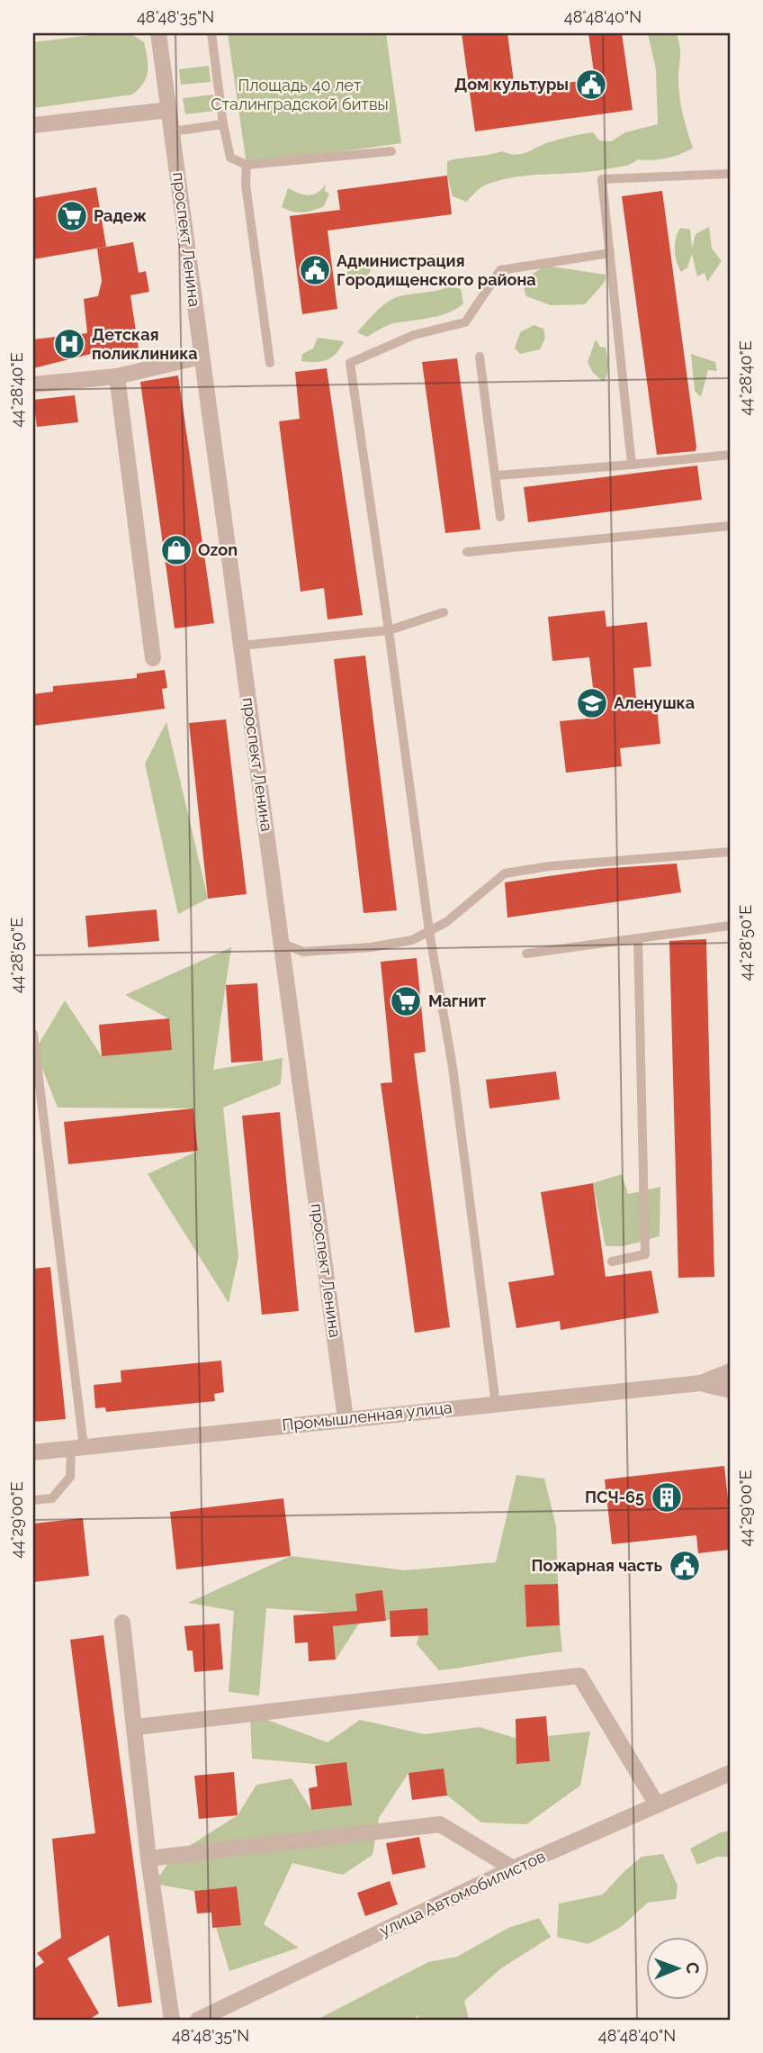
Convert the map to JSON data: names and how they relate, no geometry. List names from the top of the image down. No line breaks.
{"streets":{"street":["проспект Ленина","Промышленная улица","улица Автомобилистов"]},"crossings":[["проспект Ленина","Промышленная улица"]],"parks":["Площадь 40 лет Сталинградской битвы"],"places":{"public building":["Дом культуры","Администрация Городищенского района","Пожарная часть"],"supermarket":["Радеж","Магнит"],"hospital":["Детская поликлиника"],"shop":["Ozon"],"school or university":["Аленушка"],"building":["ПСЧ-65"]},"north":"right","coordinates":["48°48'35\"N","48°48'40\"N","44°28'40\"E","44°28'50\"E","44°29'00\"E"]}
